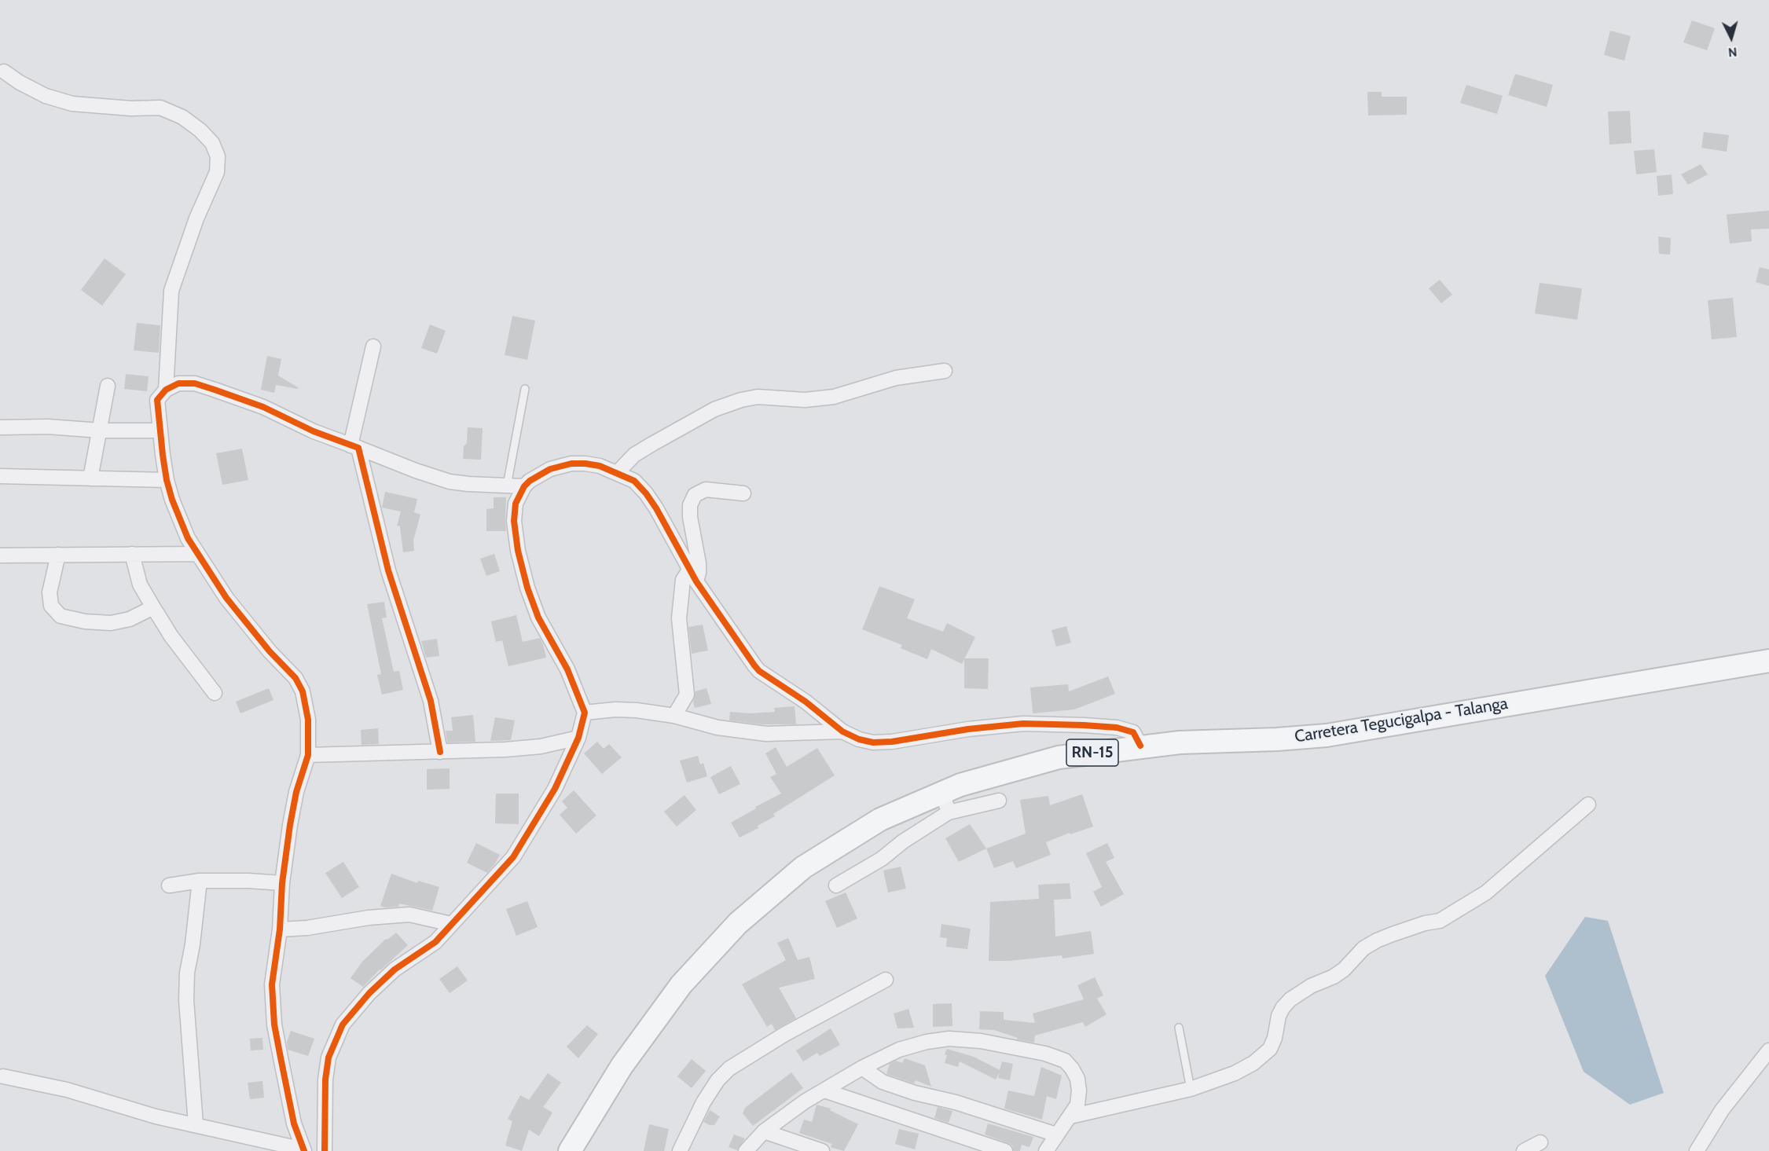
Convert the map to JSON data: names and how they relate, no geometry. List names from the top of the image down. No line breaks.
{"streets":{"main road":["Carretera Tegucigalpa - Talanga","RN-15"]},"north":"bottom"}
